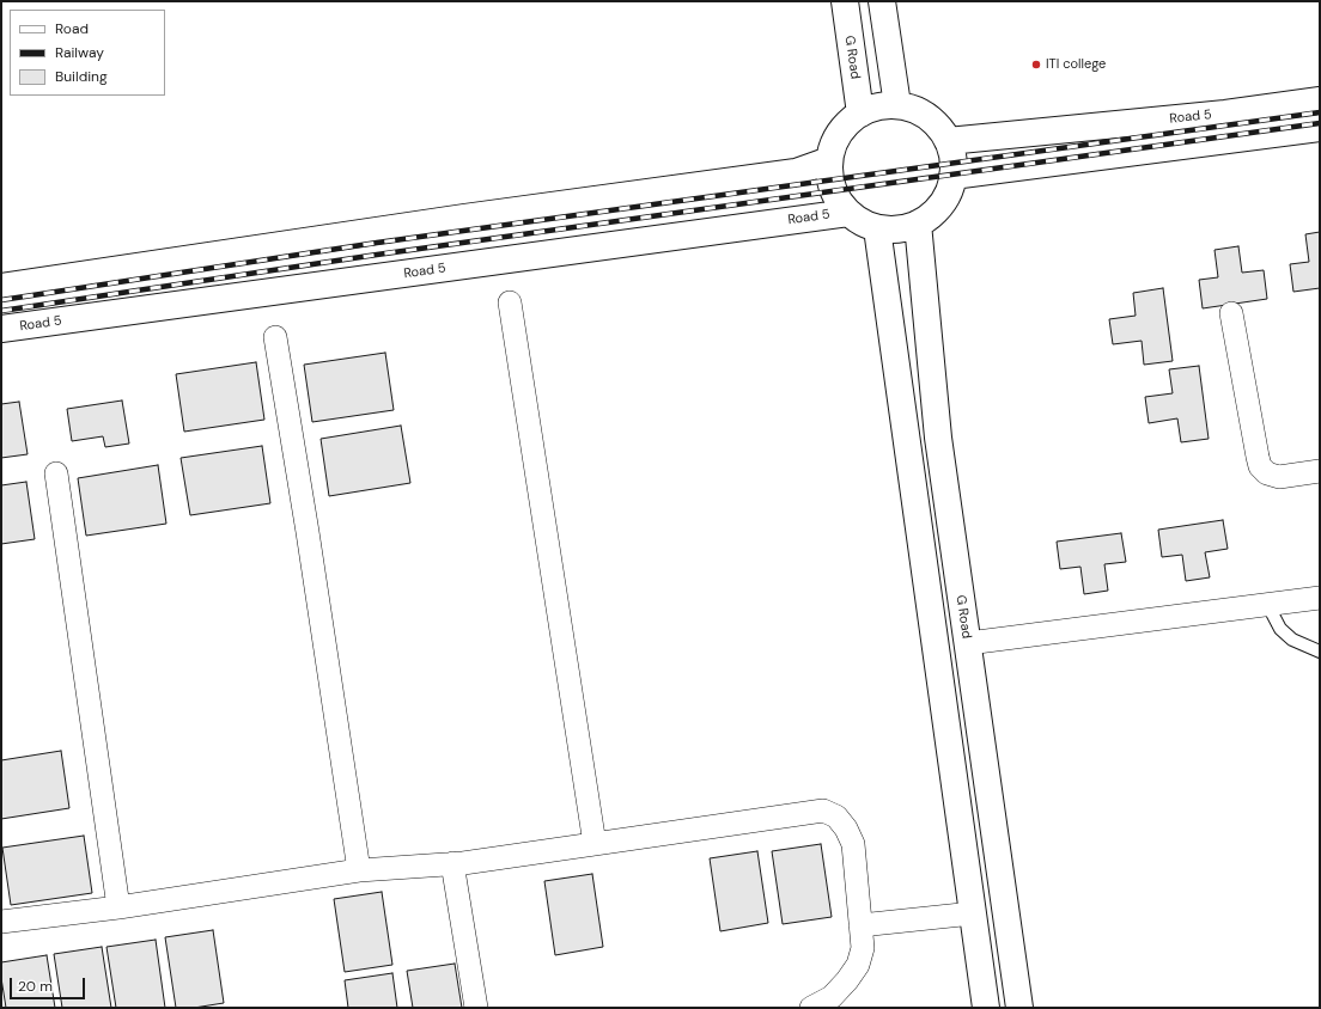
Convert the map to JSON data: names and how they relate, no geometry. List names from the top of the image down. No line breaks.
{"streets":{"street":["G Road","Road 5"]},"crossings":[["G Road","Road 5"]],"places":["ITI college"],"legend":["Road","Railway","Building"],"scale_bar":"20 m"}
